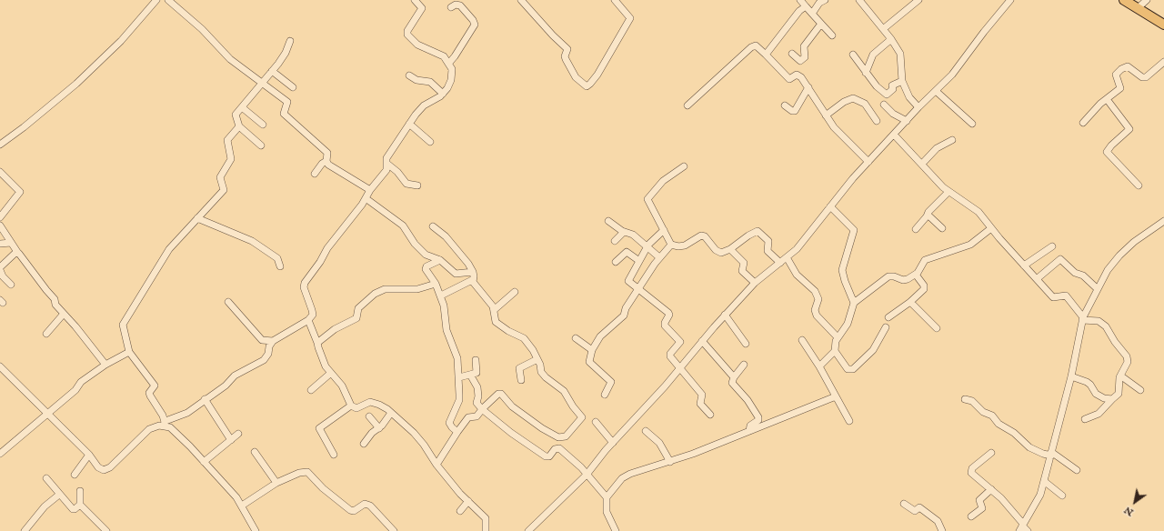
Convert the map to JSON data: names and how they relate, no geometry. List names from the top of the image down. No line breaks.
{"north":"bottom left"}
